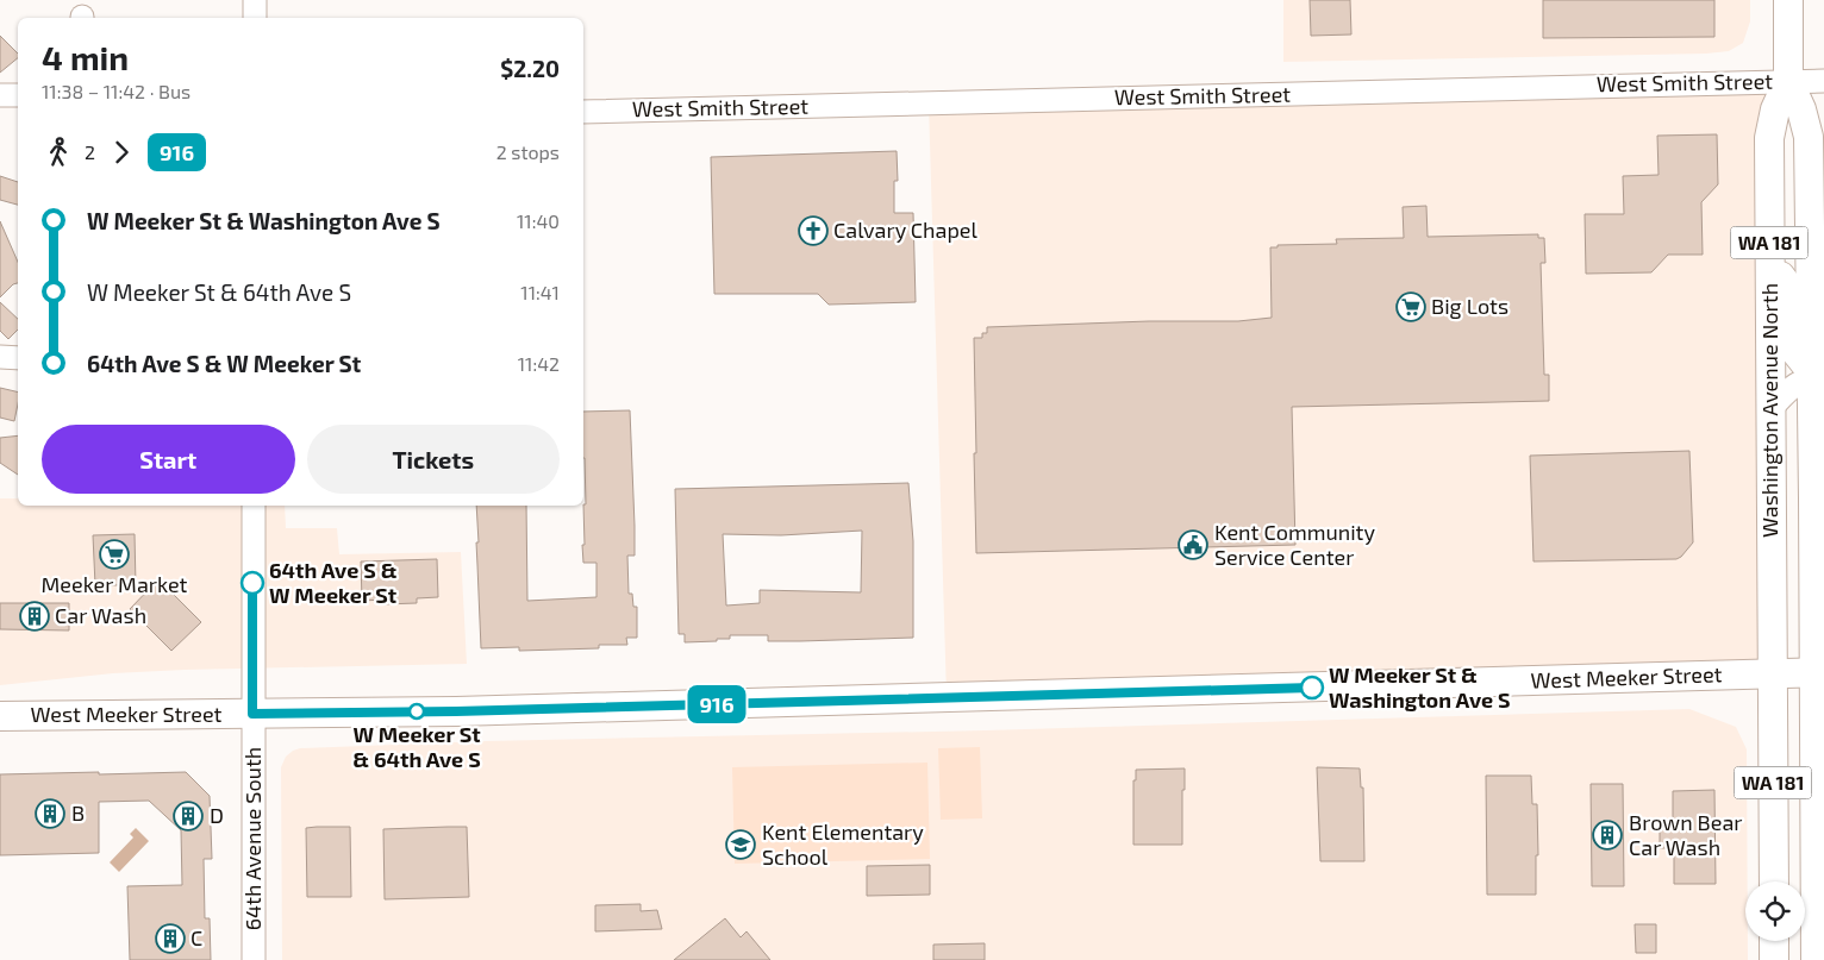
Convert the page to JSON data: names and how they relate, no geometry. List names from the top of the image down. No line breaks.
{"streets":{"main road":["WA 181","Washington Avenue North","West Meeker Street"],"street":["West Smith Street","64th Avenue South"]},"crossings":[["West Smith Street","Washington Avenue North"],["WA 181","Washington Avenue North"],["WA 181","West Meeker Street"],["Washington Avenue North","West Meeker Street"],["West Meeker Street","64th Avenue South"]],"places":{"church":["Calvary Chapel"],"supermarket":["Big Lots","Meeker Market"],"public building":["Kent Community Service Center"],"other":["64th Ave S & W Meeker St","W Meeker St & Washington Ave S","W Meeker St & 64th Ave S"],"building":["Car Wash","B","D","Brown Bear Car Wash","C"],"school or university":["Kent Elementary School"]},"lines":["bus line 916"],"page":{"on_map":"916","heading":["4 min","11:38 – 11:42 · Bus","$2.20"],"legs":["2","916","2 stops"],"list":[{"name":"W Meeker St & Washington Ave S","value":"11:40"},{"name":"W Meeker St & 64th Ave S","value":"11:41"},{"name":"64th Ave S & W Meeker St","value":"11:42"}],"buttons":["Start","Tickets"]}}
